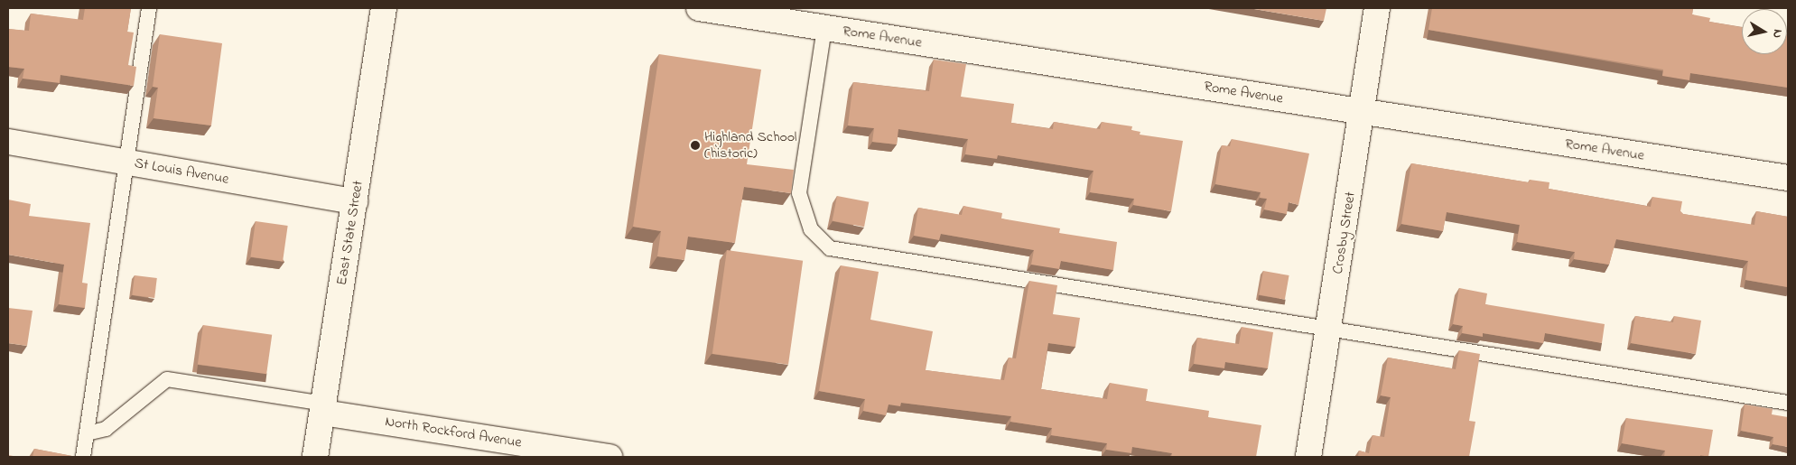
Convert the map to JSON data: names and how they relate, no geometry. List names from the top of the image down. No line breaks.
{"streets":{"street":["Rome Avenue","St Louis Avenue","East State Street","Crosby Street","North Rockford Avenue"]},"crossings":[["Rome Avenue","Crosby Street"],["St Louis Avenue","East State Street"],["East State Street","North Rockford Avenue"]],"places":["Highland School (historic)"],"north":"right"}
